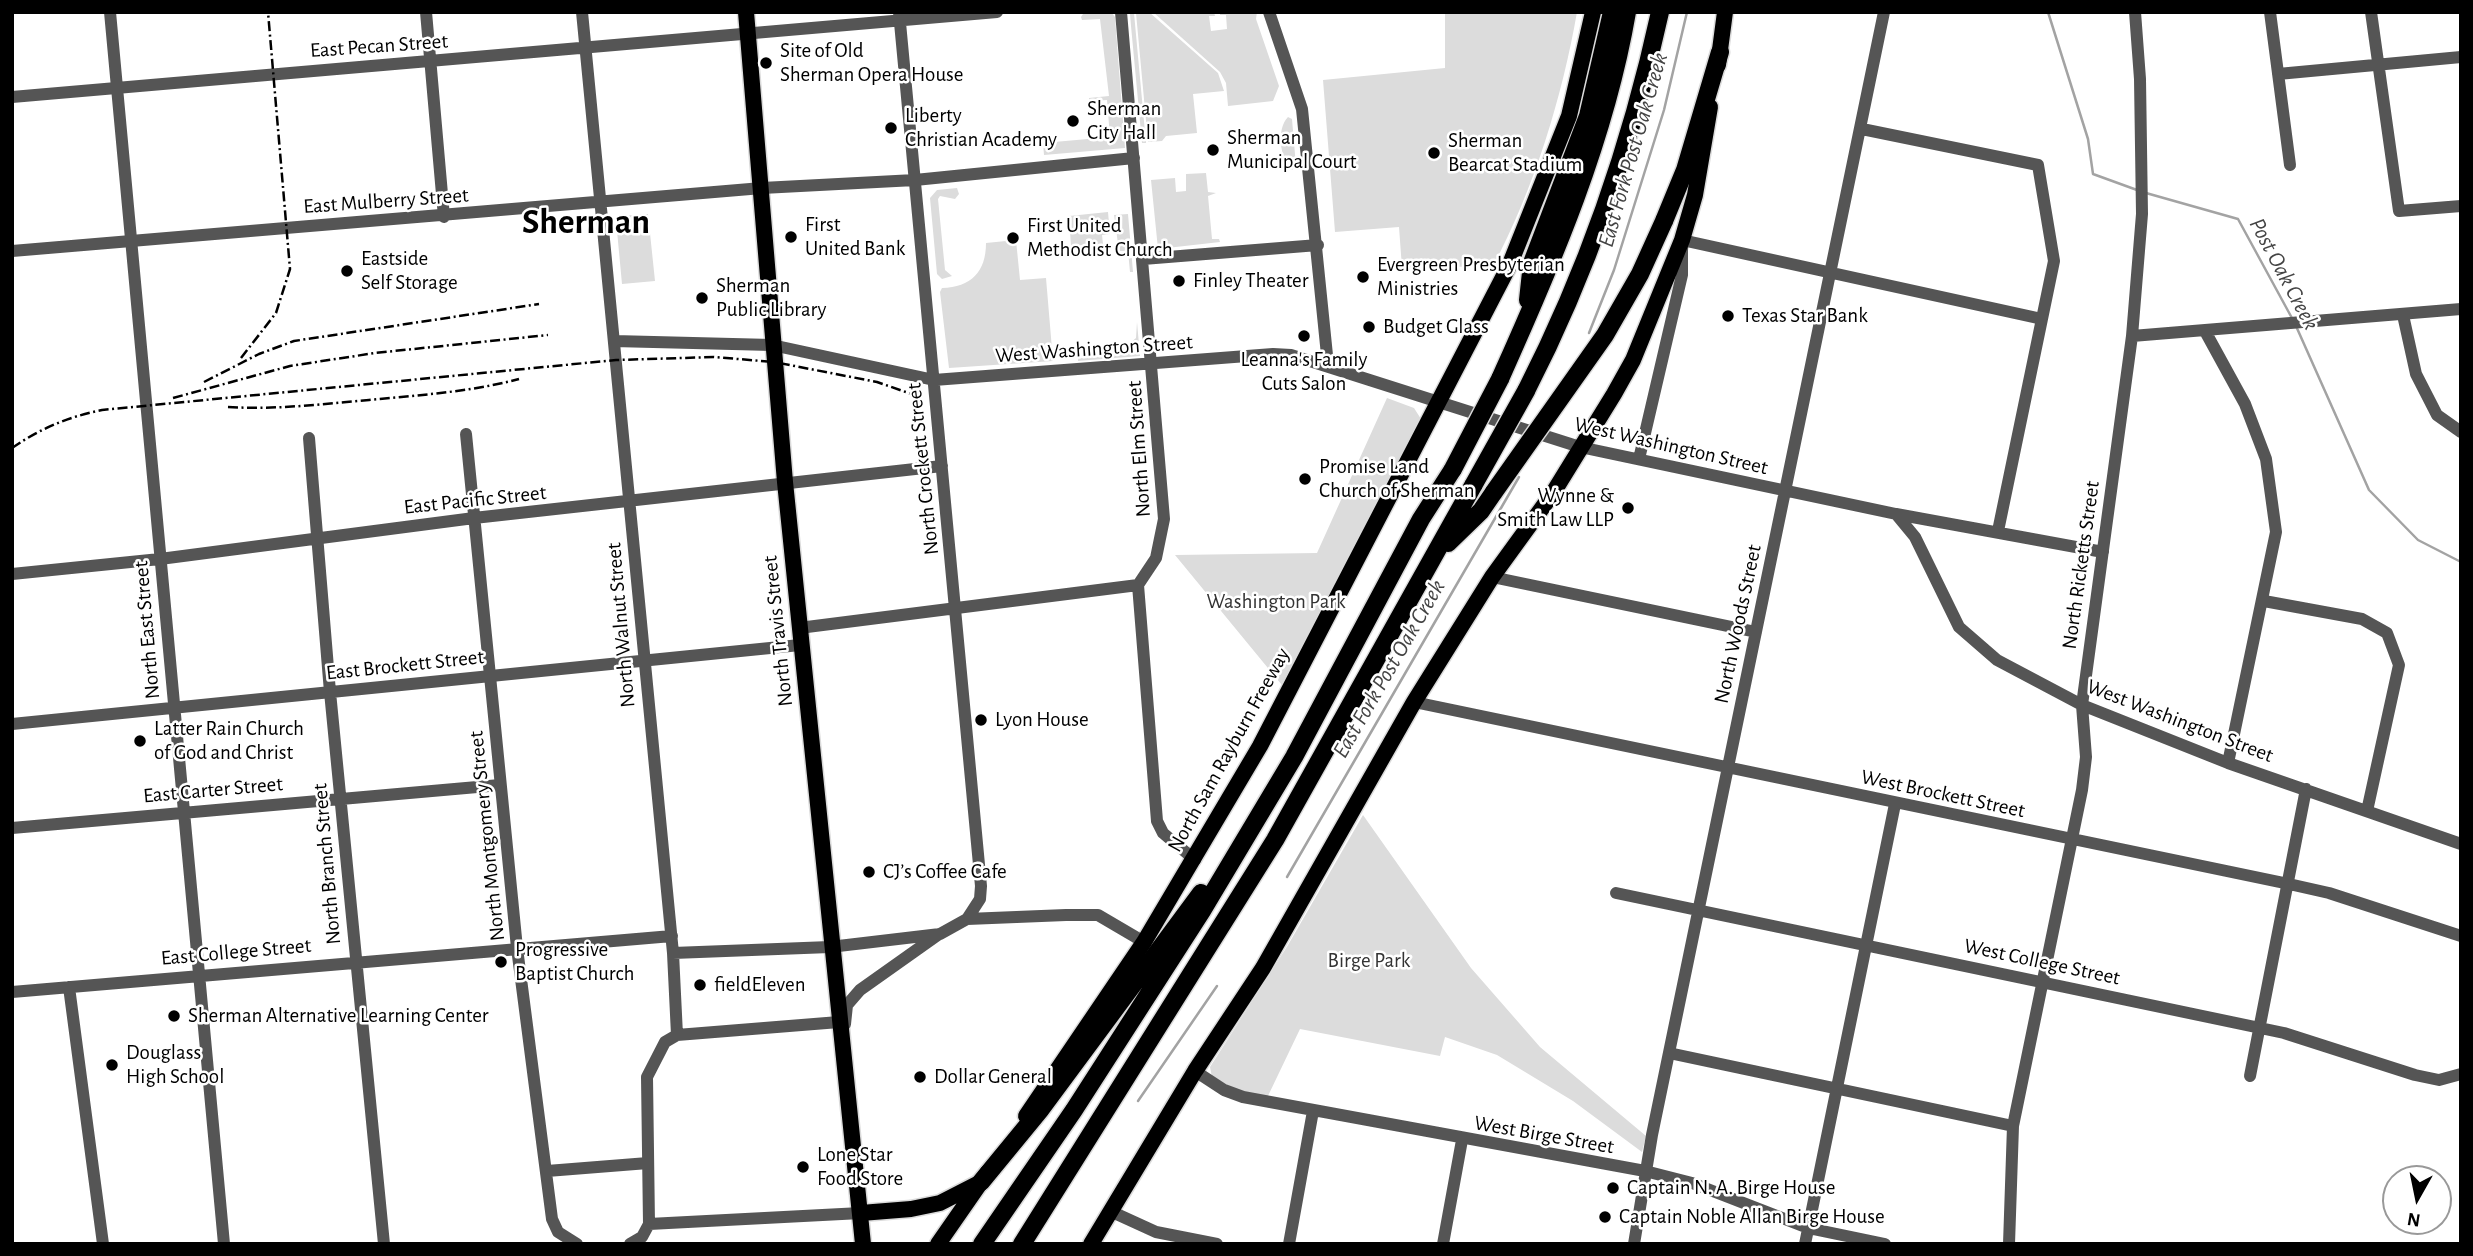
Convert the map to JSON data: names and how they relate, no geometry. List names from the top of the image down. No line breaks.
{"streets":{"main road":["North Travis Street","North Sam Rayburn Freeway"],"street":["East Pecan Street","East Mulberry Street","West Washington Street","North Elm Street","North Crockett Street","East Pacific Street","North Ricketts Street","North Woods Street","North Walnut Street","North East Street","East Brockett Street","East Carter Street","West Brockett Street","North Montgomery Street","North Branch Street","East College Street","West College Street","West Birge Street"]},"crossings":[["East Pecan Street","North Crockett Street"],["East Pecan Street","North Walnut Street"],["East Pecan Street","North East Street"],["East Pecan Street","North Travis Street"],["East Mulberry Street","North Elm Street"],["East Mulberry Street","North Crockett Street"],["East Mulberry Street","North Walnut Street"],["East Mulberry Street","North East Street"],["East Mulberry Street","North Travis Street"],["West Washington Street","North Elm Street"],["West Washington Street","North Crockett Street"],["West Washington Street","North Ricketts Street"],["West Washington Street","North Woods Street"],["West Washington Street","North Walnut Street"],["West Washington Street","North Travis Street"],["West Washington Street","North Sam Rayburn Freeway"],["North Crockett Street","East Pacific Street"],["East Pacific Street","North Walnut Street"],["East Pacific Street","North East Street"],["East Pacific Street","North Travis Street"],["East Pacific Street","North Montgomery Street"],["East Pacific Street","North Branch Street"],["North Ricketts Street","West Brockett Street"],["North Ricketts Street","West College Street"],["North Woods Street","West Brockett Street"],["North Woods Street","West College Street"],["North Woods Street","West Birge Street"],["North Walnut Street","East Brockett Street"],["North Walnut Street","East College Street"],["North East Street","East Brockett Street"],["North East Street","East Carter Street"],["North East Street","East College Street"],["North Travis Street","East Brockett Street"],["East Brockett Street","North Montgomery Street"],["East Brockett Street","North Branch Street"],["East Carter Street","North Montgomery Street"],["East Carter Street","North Branch Street"],["North Montgomery Street","East College Street"],["North Branch Street","East College Street"]],"districts":["Sherman"],"water":["East Fork Post Oak Creek","Post Oak Creek"],"parks":["Washington Park","Birge Park"],"places":["Site of Old Sherman Opera House","Sherman City Hall","Liberty Christian Academy","Sherman Municipal Court","Sherman Bearcat Stadium","First United Bank","First United Methodist Church","Eastside Self Storage","Evergreen Presbyterian Ministries","Finley Theater","Sherman Public Library","Texas Star Bank","Budget Glass","Leanna's Family Cuts Salon","Promise Land Church of Sherman","Wynne & Smith Law LLP","Lyon House","Latter Rain Church of God and Christ","CJ’s Coffee Cafe","Progressive Baptist Church","fieldEleven","Sherman Alternative Learning Center","Douglass High School","Dollar General","Lone Star Food Store","Captain N. A. Birge House","Captain Noble Allan Birge House"],"north":"bottom"}
